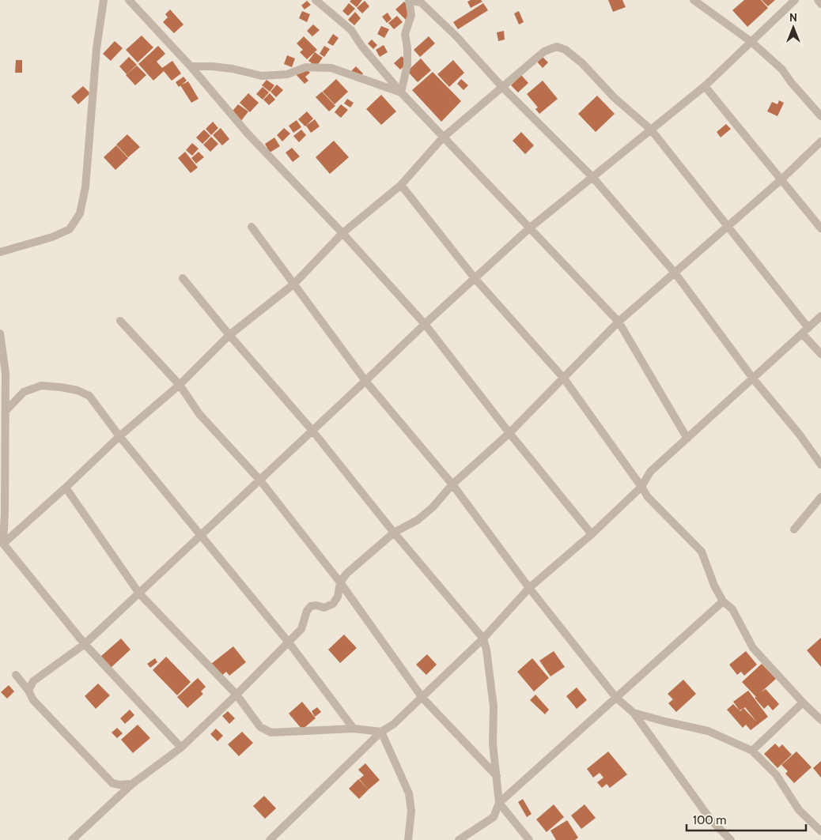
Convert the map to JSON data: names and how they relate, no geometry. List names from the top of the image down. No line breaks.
{"scale_bar":"100 m","north":"top"}
